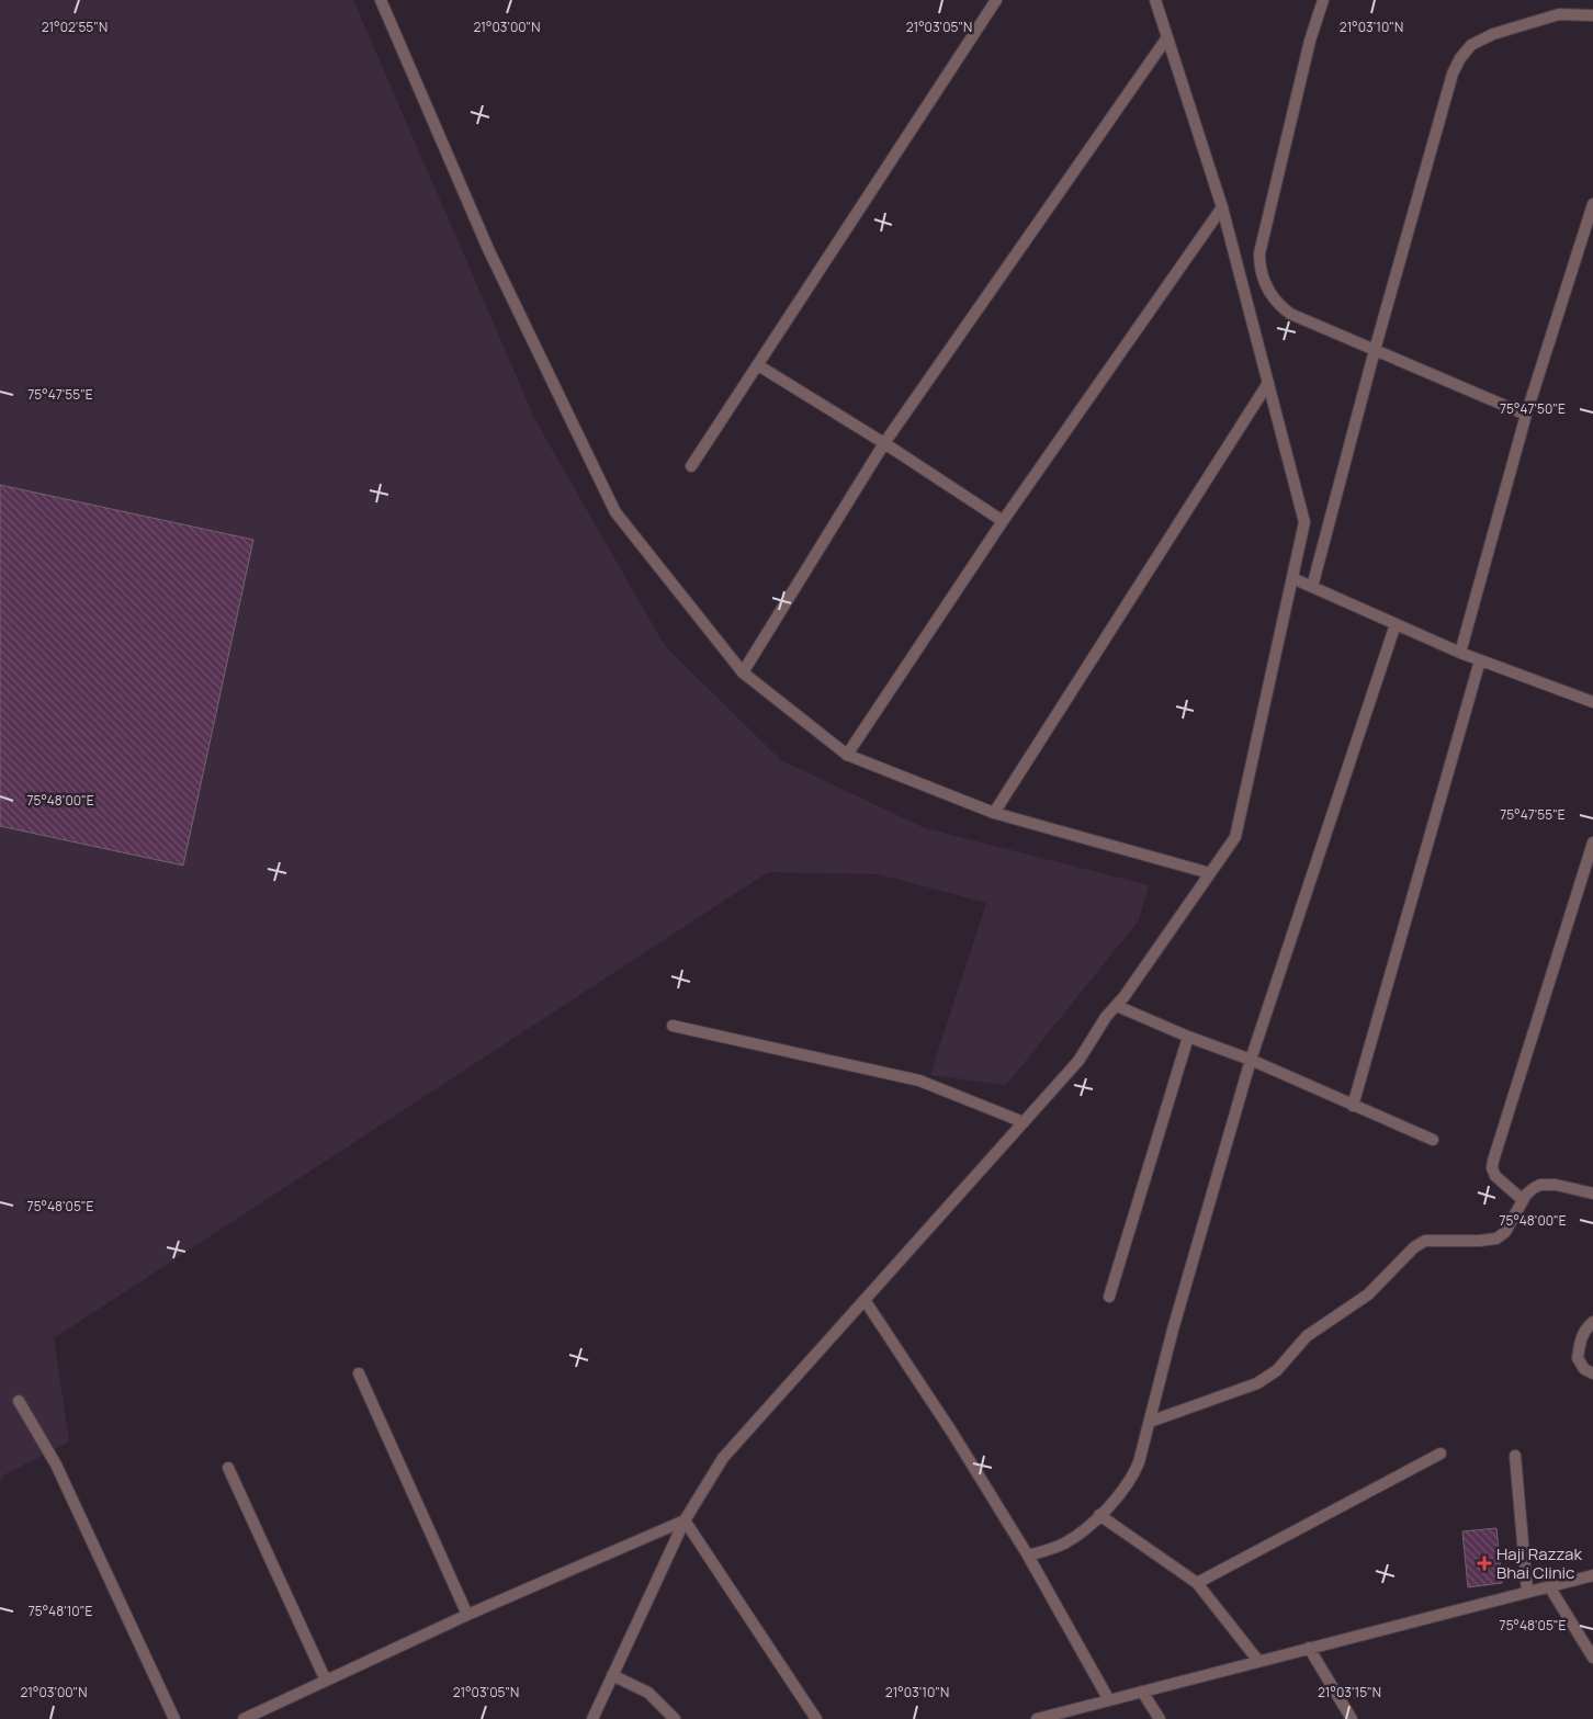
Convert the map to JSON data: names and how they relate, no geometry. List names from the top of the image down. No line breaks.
{"places":{"health":["Haji Razzak Bhai Clinic"]},"coordinates":["21°02'55\"N","21°03'00\"N","21°03'05\"N","21°03'10\"N","75°47'55\"E","75°47'50\"E","75°48'00\"E","75°48'05\"E","75°48'10\"E","21°03'15\"N"]}
